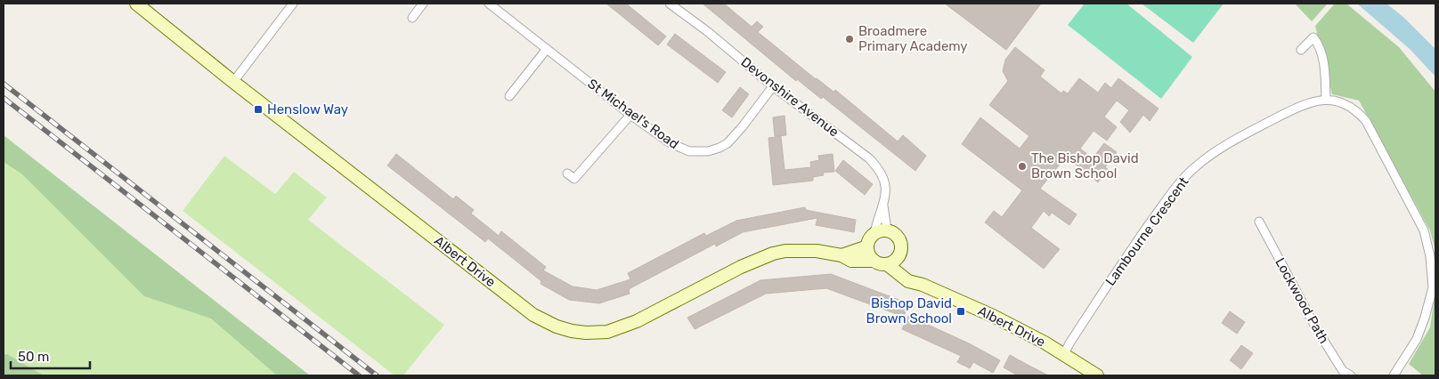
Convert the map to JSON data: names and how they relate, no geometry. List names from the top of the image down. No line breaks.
{"streets":{"street":["Devonshire Avenue","St Michael's Road","Lambourne Crescent","Albert Drive","Lockwood Path"]},"crossings":[["Devonshire Avenue","St Michael's Road"],["Devonshire Avenue","Albert Drive"],["Lambourne Crescent","Albert Drive"]],"places":{"other":["Broadmere Primary Academy","The Bishop David Brown School"],"transit":["Henslow Way","Bishop David Brown School"]},"scale_bar":"50 m"}
